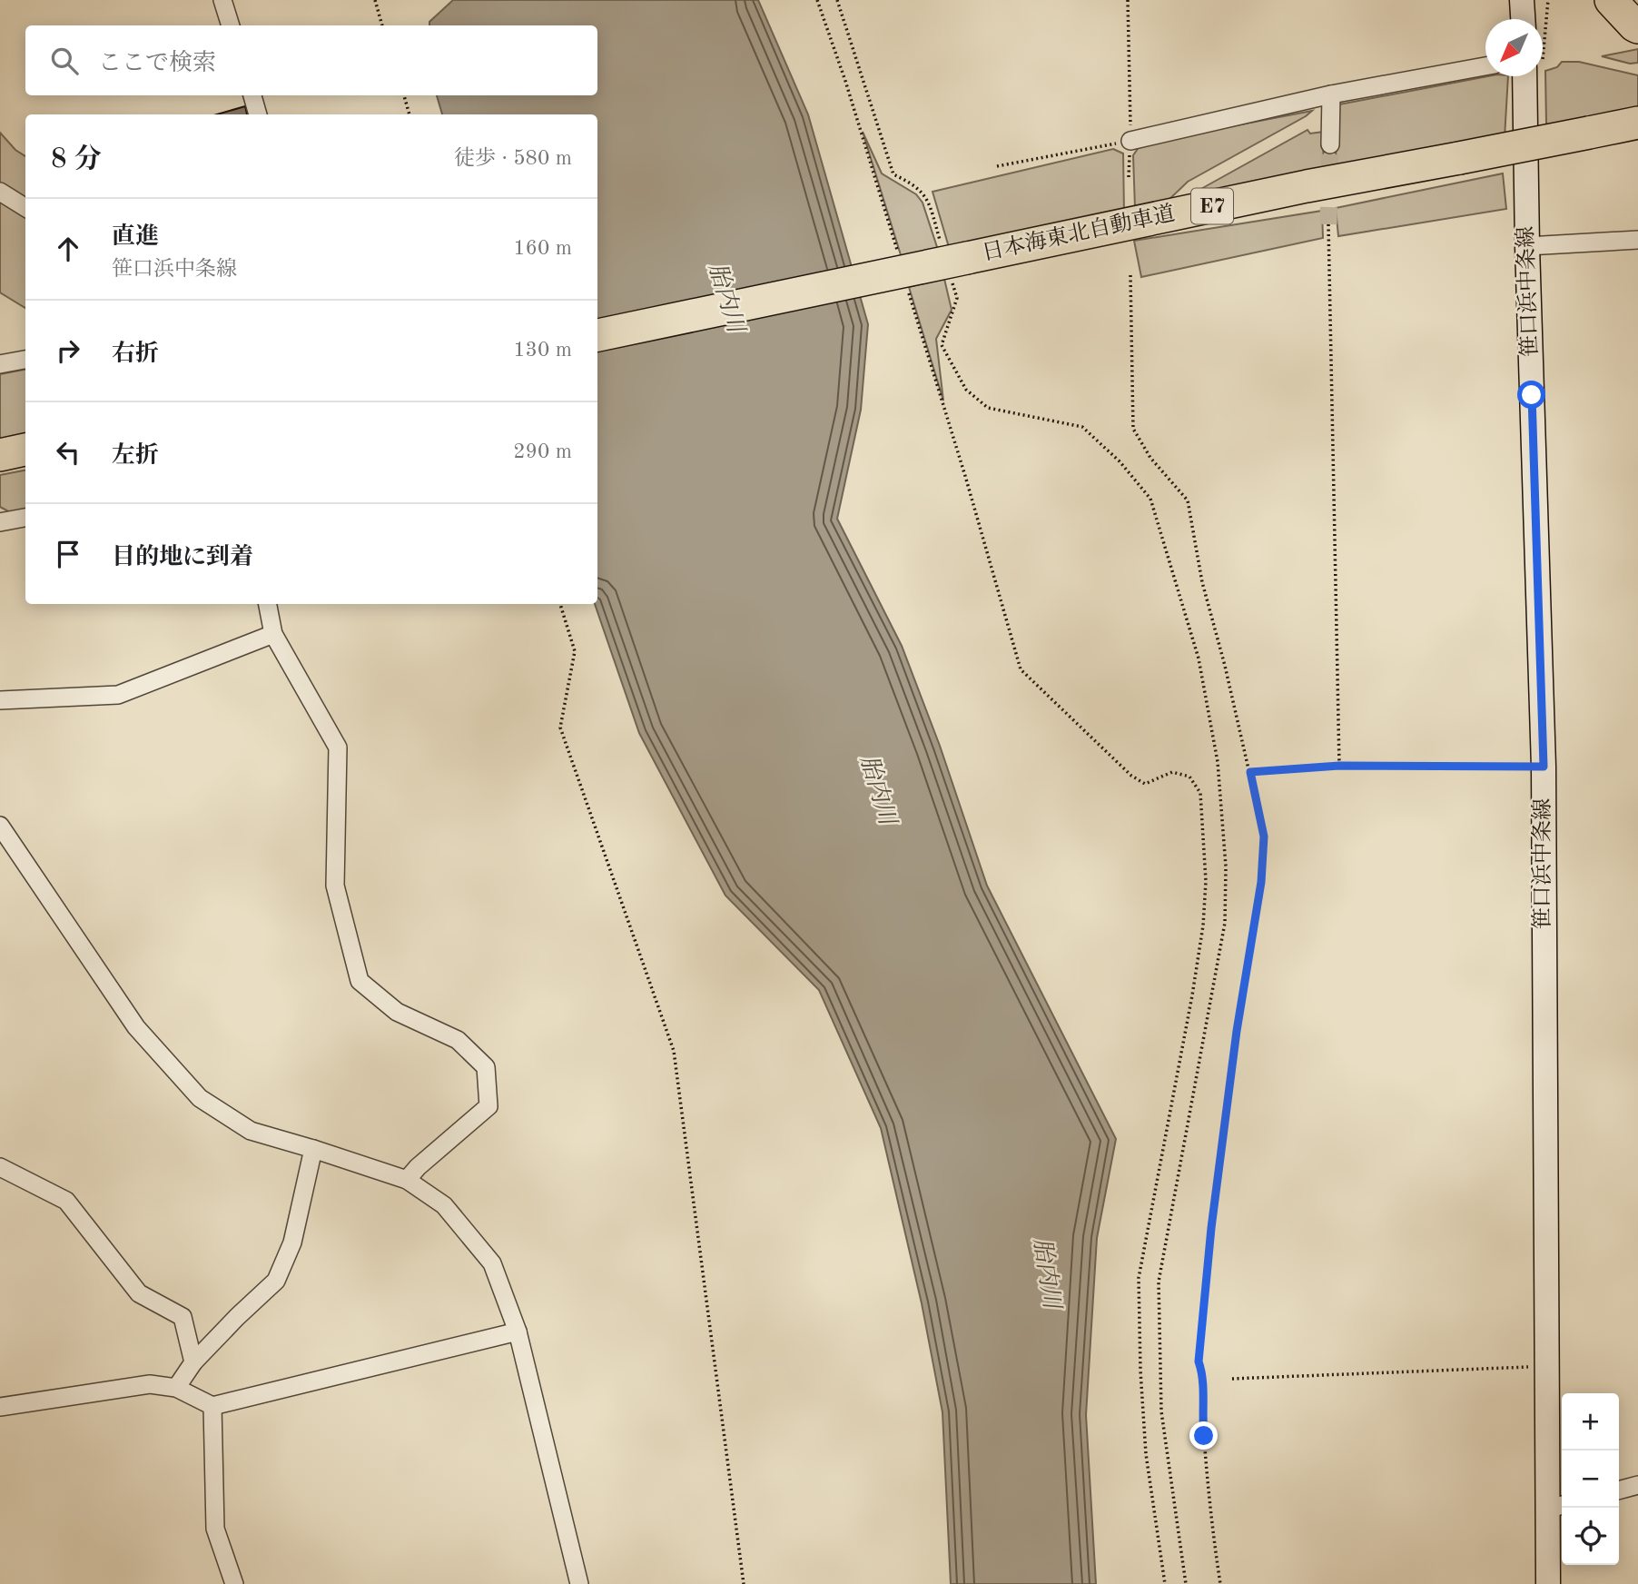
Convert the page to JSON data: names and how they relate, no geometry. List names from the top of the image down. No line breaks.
{"streets":{"highway":["E7","日本海東北自動車道"],"main road":["笹口浜中条線"]},"water":["胎内川"],"north":"bottom left","page":{"search":"ここで検索","heading":["8 分","徒歩 · 580 m"],"list":[["直進","笹口浜中条線","160 m"],["右折","130 m"],["左折","290 m"],"目的地に到着"],"map_buttons":["+","−"]}}
